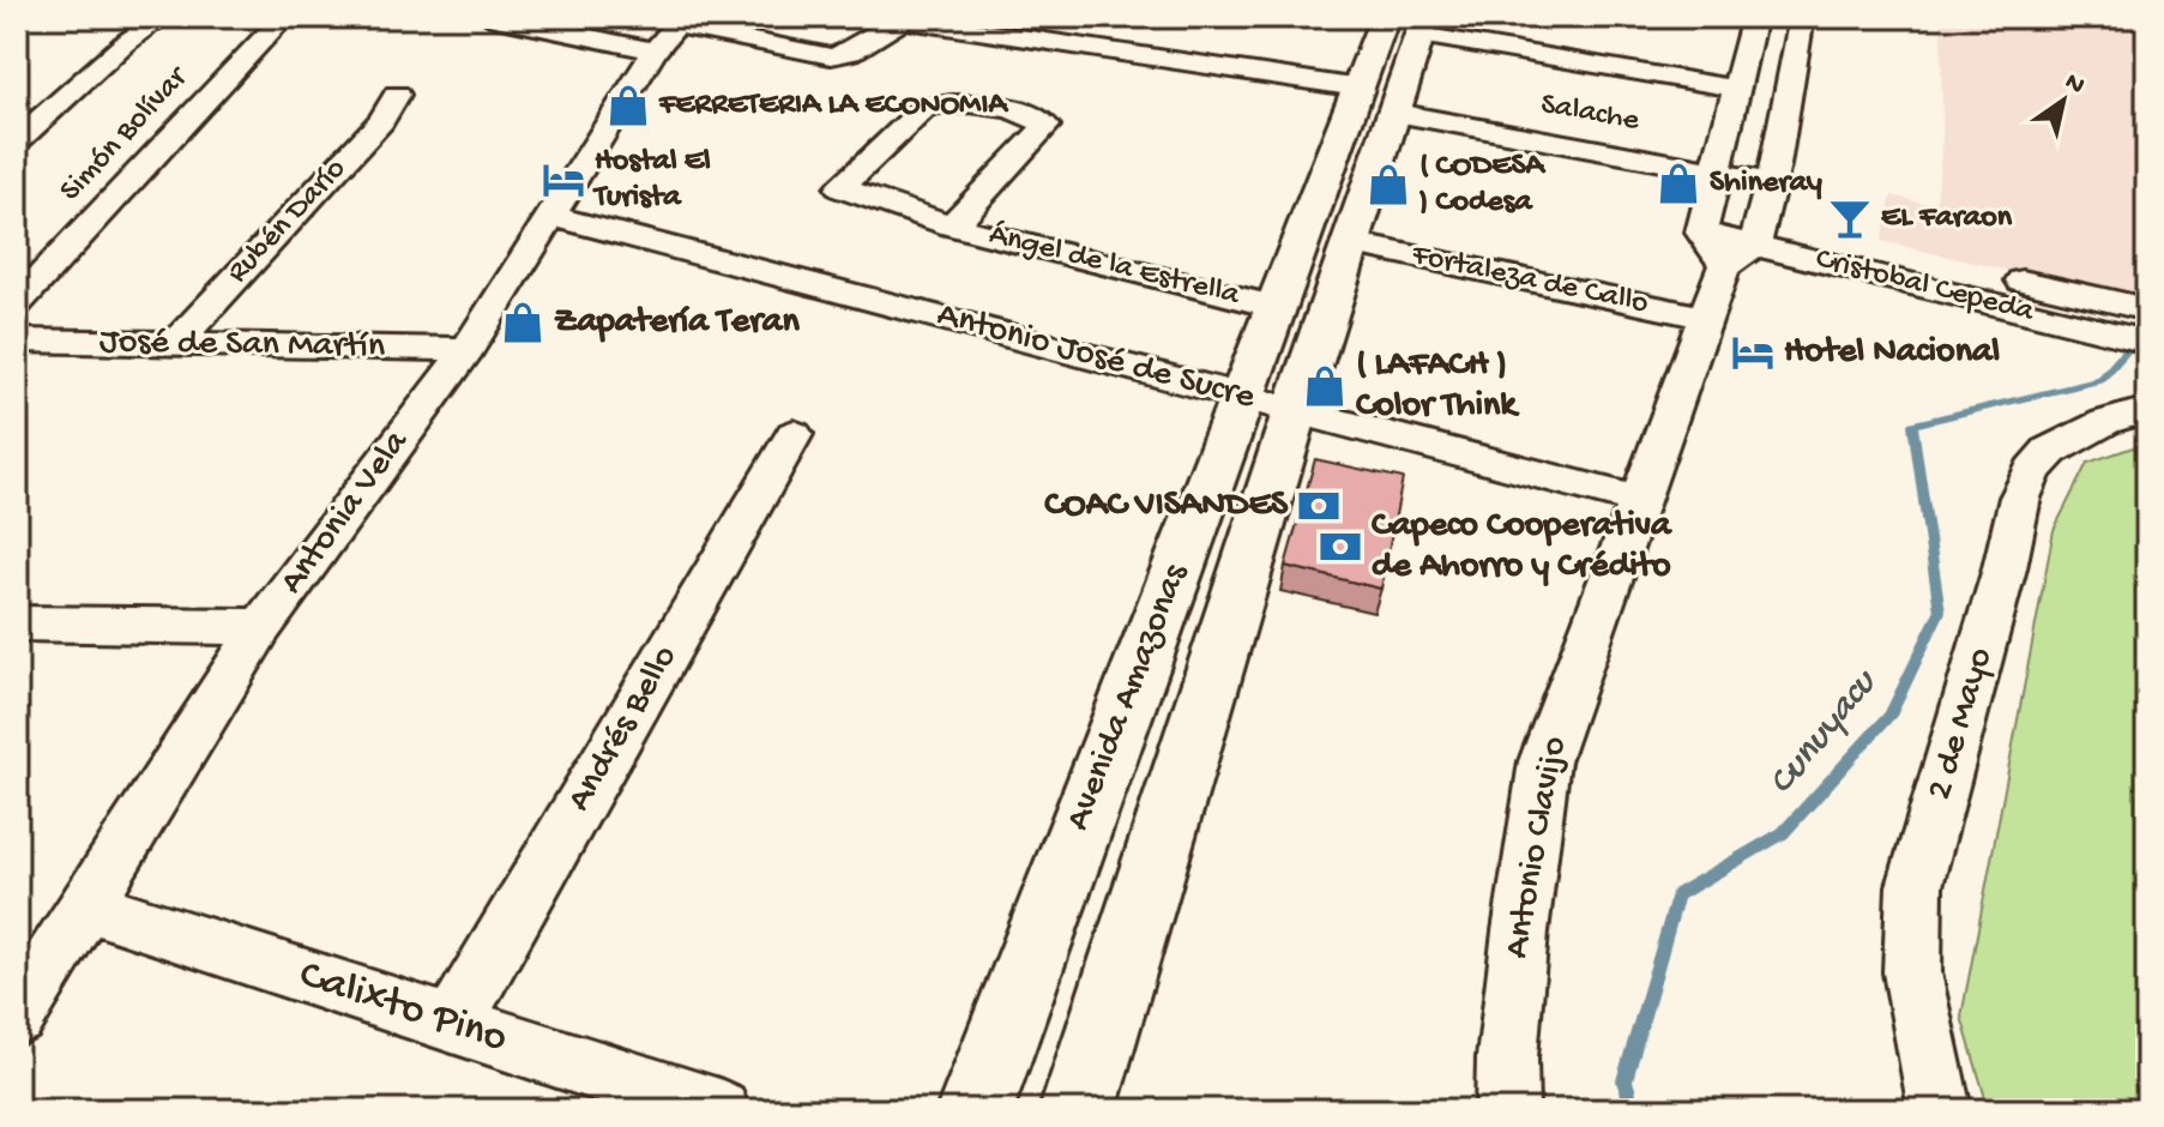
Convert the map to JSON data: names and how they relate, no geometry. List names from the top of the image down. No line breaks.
{"streets":{"main road":["Avenida Amazonas"],"street":["Salache","Simón Bolívar","Rubén Darío","Ángel de la Estrella","Fortaleza de Callo","Cristobal Cepeda","José de San Martín","Antonio José de Sucre","Antonia Vela","2 de Mayo","Andrés Bello","Antonio Clavijo","Calixto Pino"]},"crossings":[["Salache","Antonia Vela"],["Salache","Avenida Amazonas"],["Salache","Antonio Clavijo"],["Rubén Darío","José de San Martín"],["Ángel de la Estrella","Avenida Amazonas"],["Fortaleza de Callo","Avenida Amazonas"],["Fortaleza de Callo","Antonio Clavijo"],["Cristobal Cepeda","Antonio Clavijo"],["José de San Martín","Antonia Vela"],["Antonio José de Sucre","Antonia Vela"],["Antonio José de Sucre","Avenida Amazonas"],["Antonio José de Sucre","Antonio Clavijo"],["Antonia Vela","Calixto Pino"],["Andrés Bello","Calixto Pino"]],"water":["Cunuyacu"],"places":{"shop":["FERRETERIA LA ECONOMIA","Shineray","( CODESA ) Codesa","Zapatería Teran","( LAFACH ) Color Think"],"hotel":["Hostal El Turista","Hotel Nacional"],"bar":["EL Faraon"],"bank":["COAC VISANDES","Capeco Cooperativa de Ahorro y Crédito"]},"north":"top right"}
